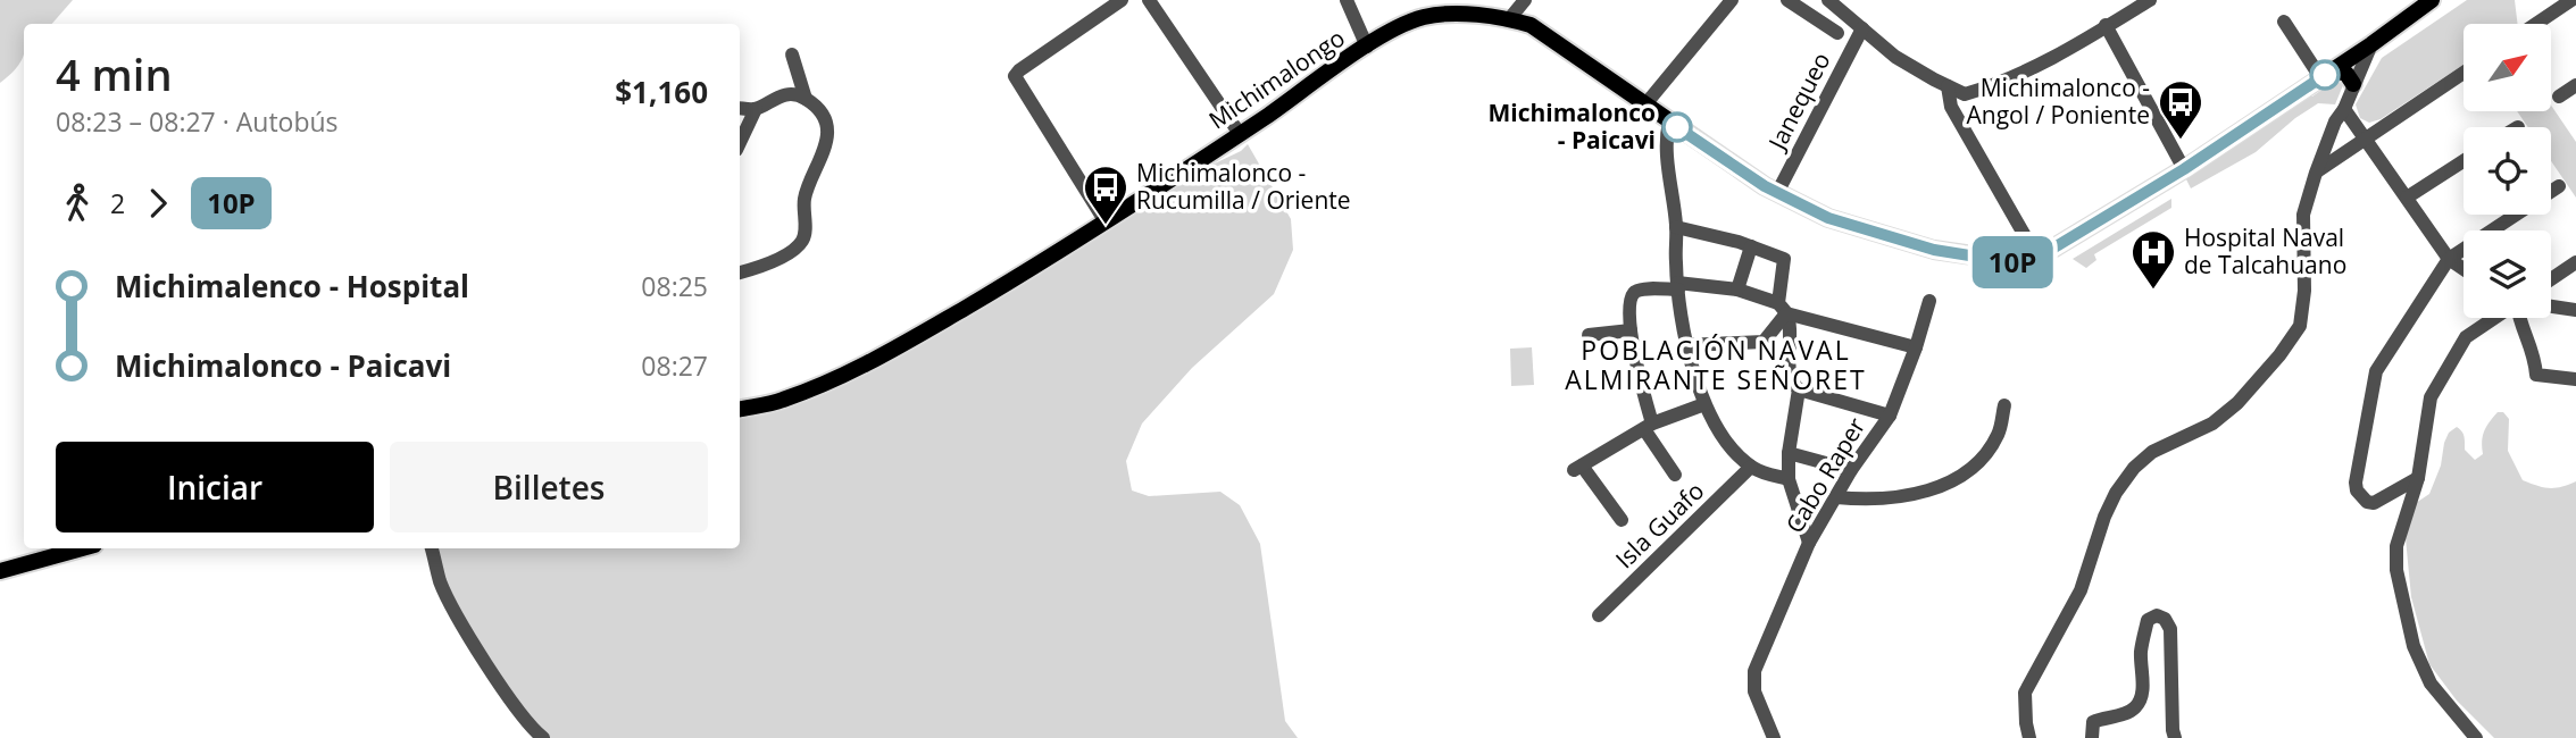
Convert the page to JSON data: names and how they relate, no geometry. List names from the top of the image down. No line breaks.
{"streets":{"main road":["Michimalongo"],"street":["Janequeo","Cabo Raper","Isla Guafo"]},"crossings":[["Michimalongo","Janequeo"]],"districts":["POBLACIÓN NAVAL ALMIRANTE SEÑORET"],"places":{"other":["Michimalonco - Paicavi"],"bus stop":["Michimalonco - Angol / Poniente","Michimalonco - Rucumilla / Oriente"],"hospital":["Hospital Naval de Talcahuano"]},"lines":["bus line 10P"],"north":"top right","page":{"on_map":"10P","heading":["4 min","08:23 – 08:27 · Autobús","$1,160"],"legs":["2","10P"],"list":[{"name":"Michimalenco - Hospital","value":"08:25"},{"name":"Michimalonco - Paicavi","value":"08:27"}],"buttons":["Iniciar","Billetes"]}}
